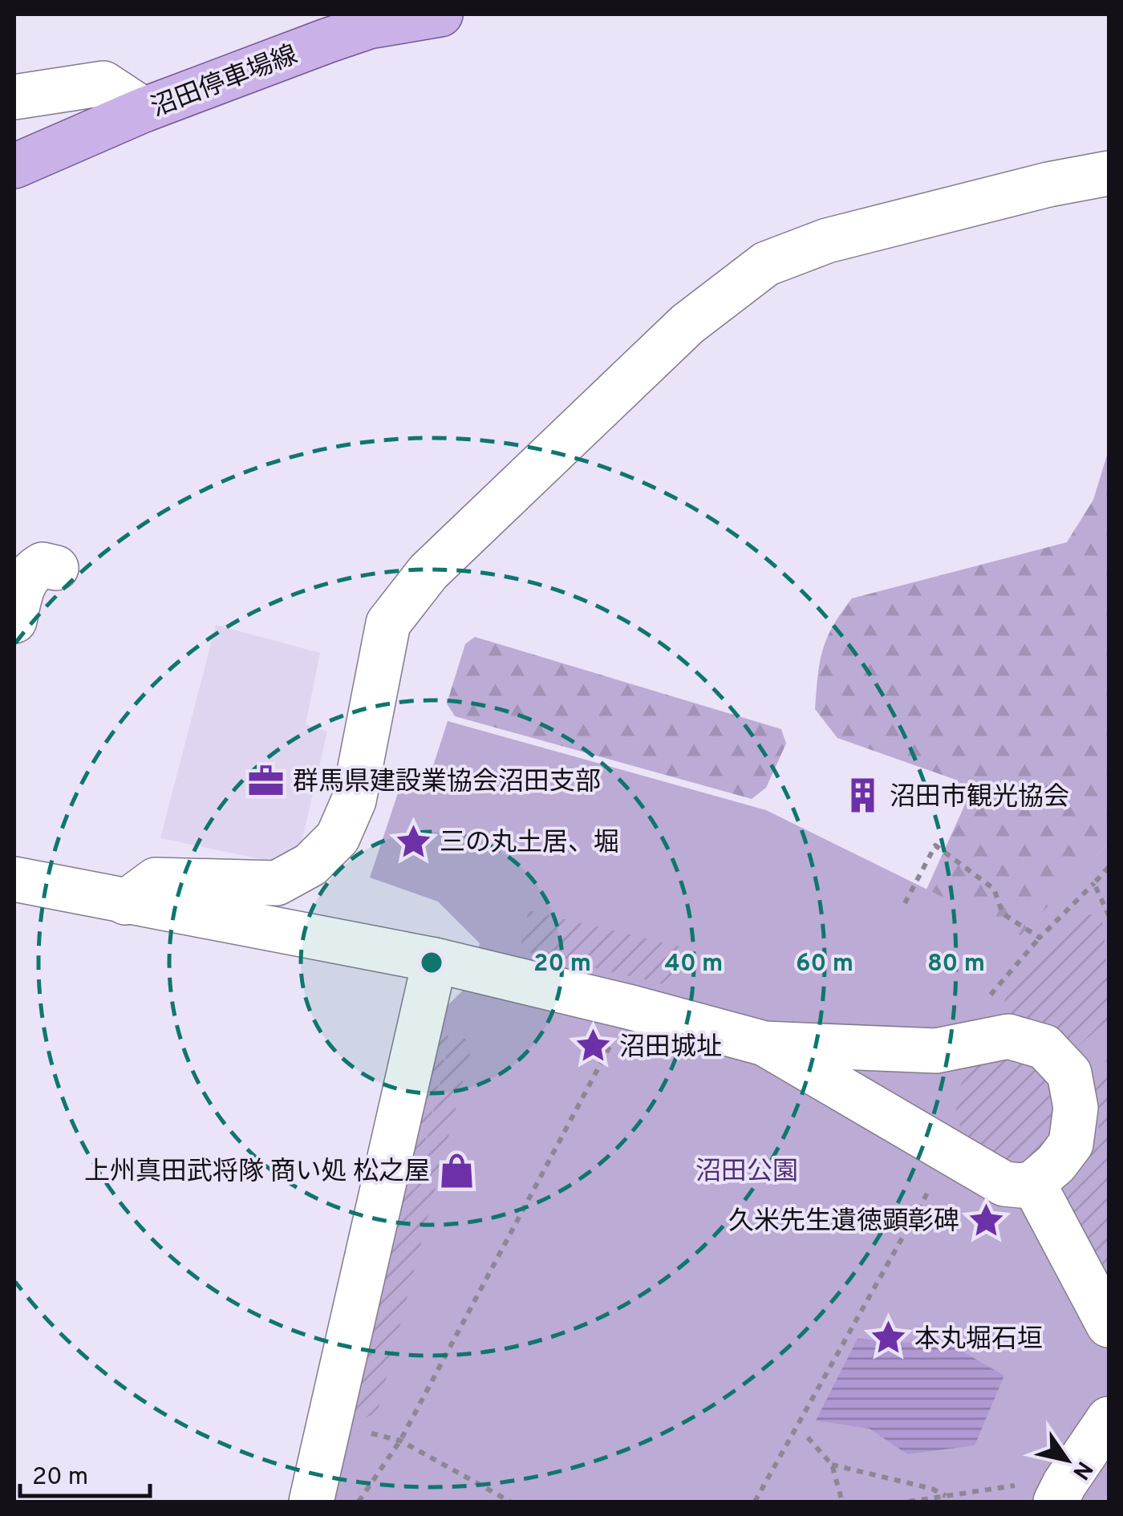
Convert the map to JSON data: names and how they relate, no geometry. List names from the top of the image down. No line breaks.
{"streets":{"main road":["沼田停車場線"]},"parks":["沼田公園"],"places":{"office":["群馬県建設業協会沼田支部"],"building":["沼田市観光協会"],"place":["三の丸土居、堀","沼田城址","久米先生遺徳顕彰碑","本丸堀石垣"],"shop":["上州真田武将隊 商い処 松之屋"]},"scale_bar":"20 m","north":"bottom right","rings":["20 m","40 m","60 m","80 m"]}
